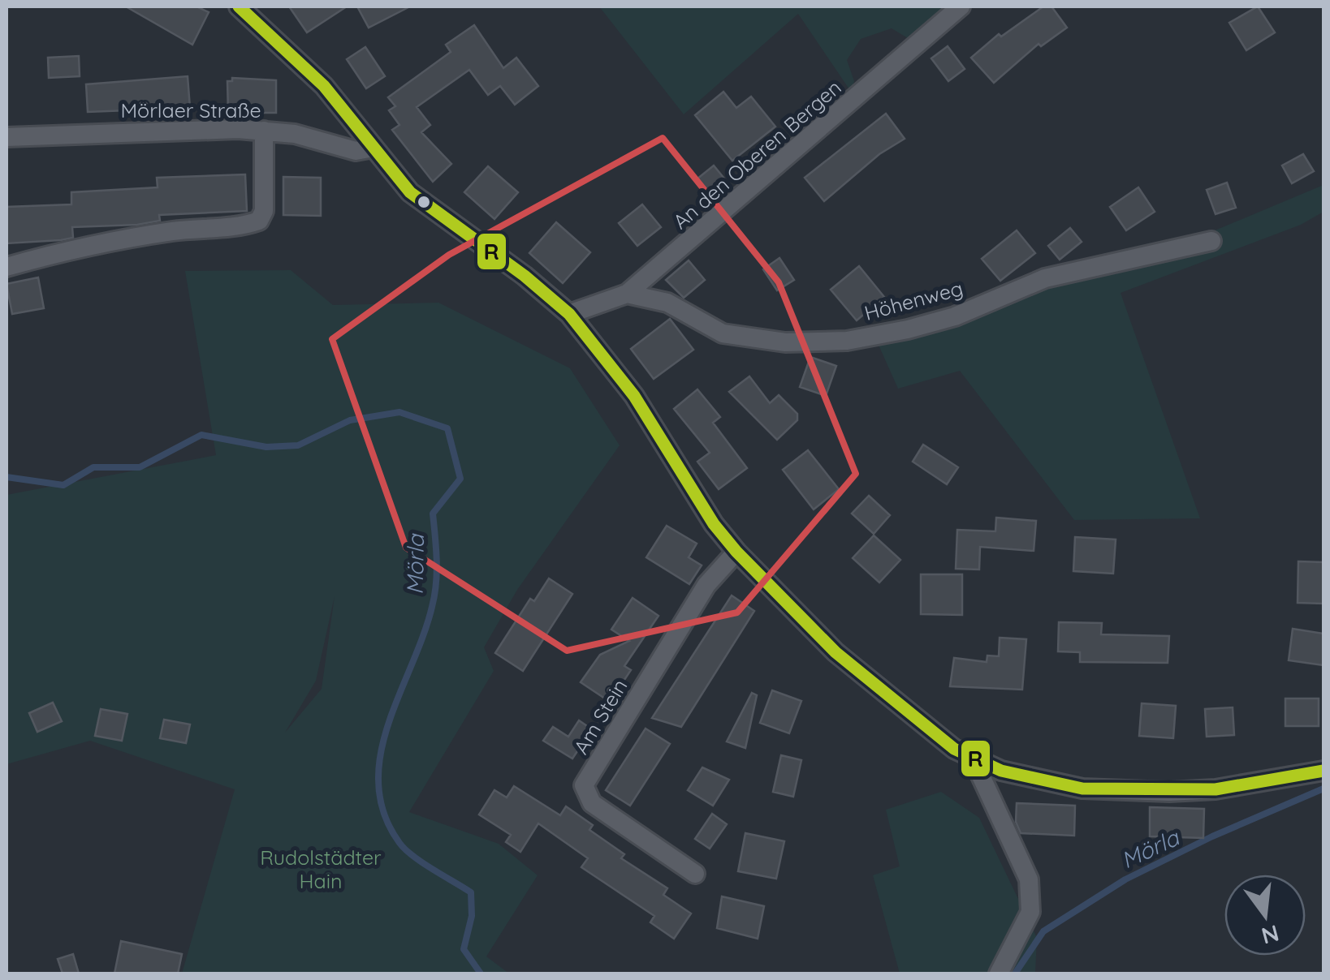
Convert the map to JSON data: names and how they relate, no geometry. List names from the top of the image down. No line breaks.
{"streets":{"street":["Mörlaer Straße","An den Oberen Bergen","Höhenweg","Am Stein"]},"crossings":[["An den Oberen Bergen","Höhenweg"]],"water":["Mörla"],"parks":["Rudolstädter Hain"],"lines":["transit line R"],"north":"bottom"}
